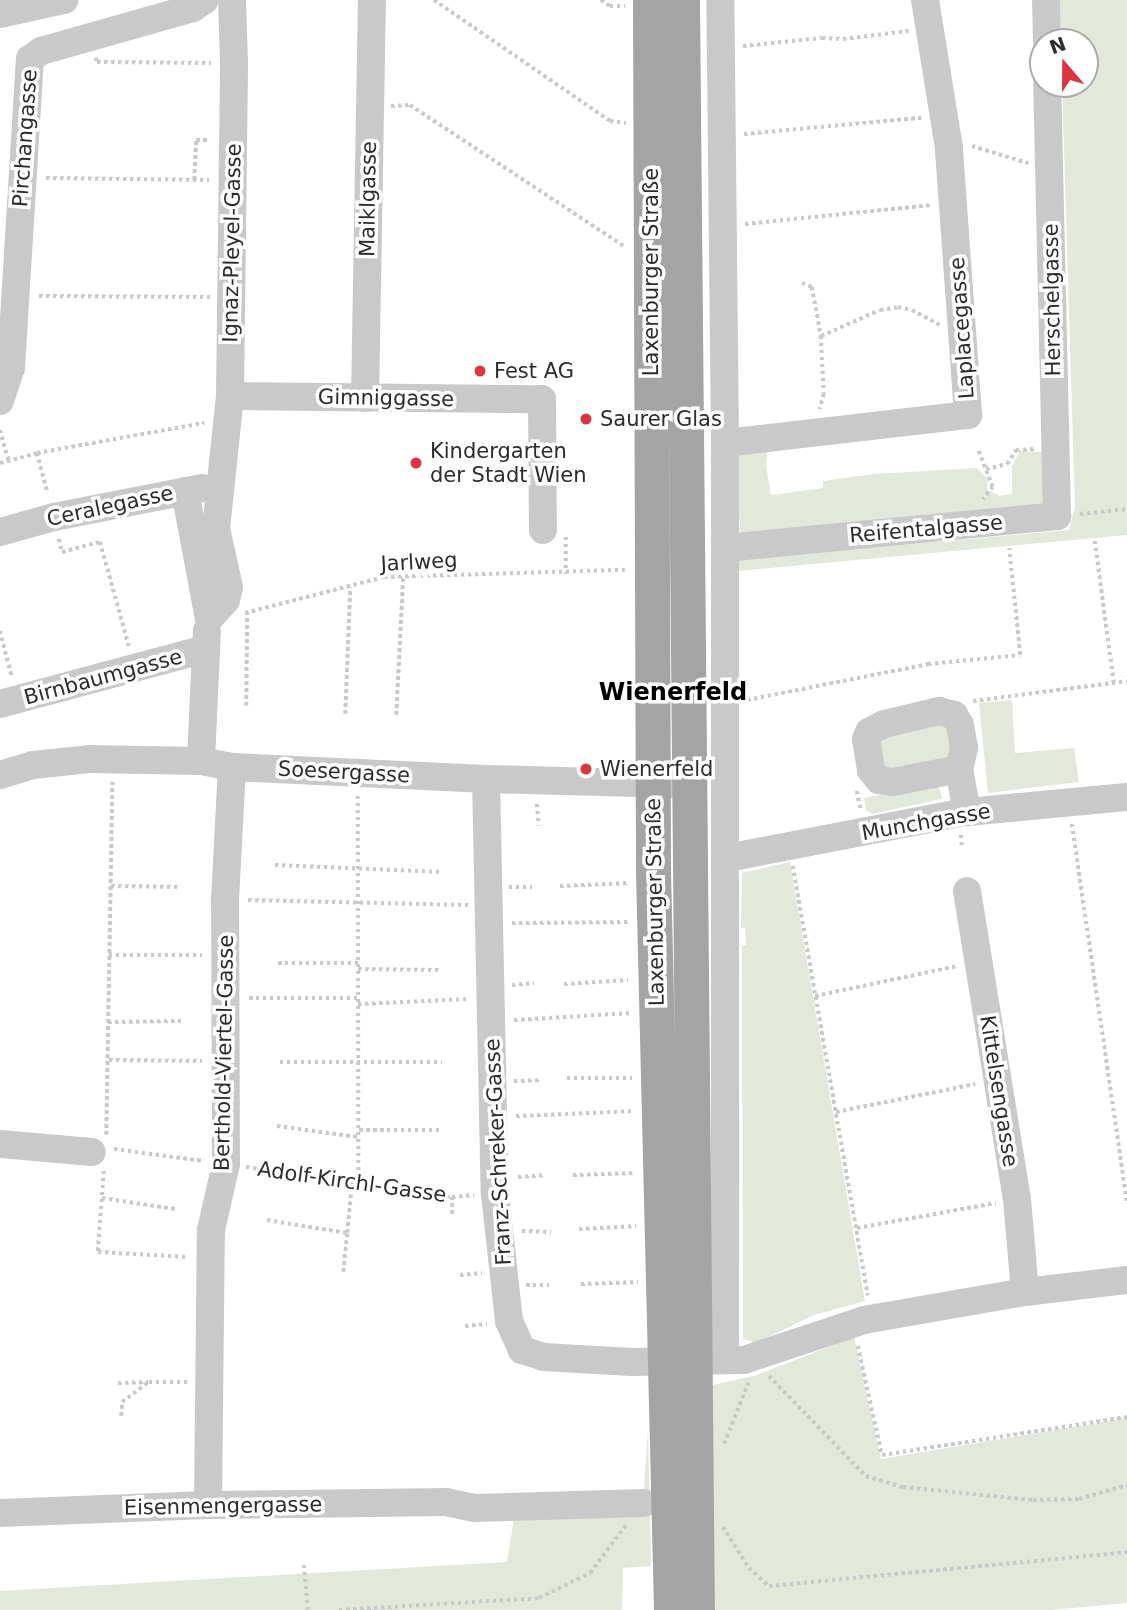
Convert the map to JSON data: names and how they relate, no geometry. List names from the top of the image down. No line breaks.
{"streets":{"main road":["Laxenburger Straße"],"street":["Pirchangasse","Maiklgasse","Ignaz-Pleyel-Gasse","Herschelgasse","Laplacegasse","Gimniggasse","Ceralegasse","Reifentalgasse","Birnbaumgasse","Soesergasse","Munchgasse","Berthold-Viertel-Gasse","Kittelsengasse","Franz-Schreker-Gasse","Eisenmengergasse"],"path":["Jarlweg","Adolf-Kirchl-Gasse"]},"crossings":[["Maiklgasse","Gimniggasse"],["Ignaz-Pleyel-Gasse","Gimniggasse"],["Ignaz-Pleyel-Gasse","Ceralegasse"],["Ignaz-Pleyel-Gasse","Jarlweg"],["Laxenburger Straße","Soesergasse"],["Laxenburger Straße","Franz-Schreker-Gasse"],["Herschelgasse","Reifentalgasse"],["Soesergasse","Berthold-Viertel-Gasse"],["Soesergasse","Franz-Schreker-Gasse"],["Berthold-Viertel-Gasse","Adolf-Kirchl-Gasse"],["Berthold-Viertel-Gasse","Eisenmengergasse"],["Franz-Schreker-Gasse","Adolf-Kirchl-Gasse"]],"districts":["Wienerfeld"],"places":["Fest AG","Saurer Glas","Kindergarten der Stadt Wien","Wienerfeld"],"north":"top"}
